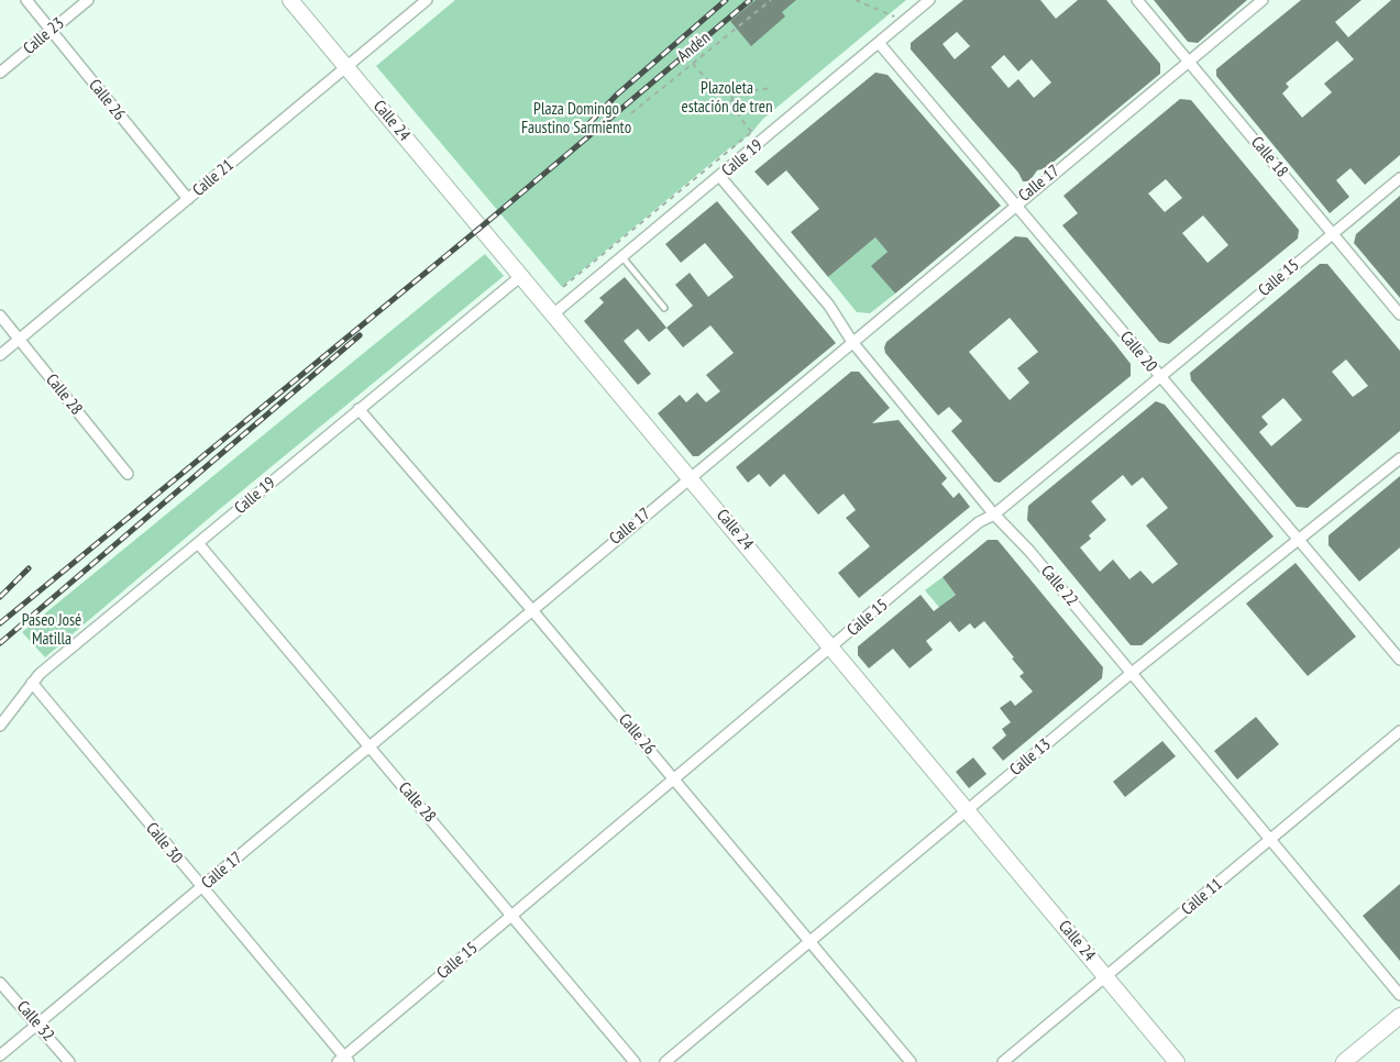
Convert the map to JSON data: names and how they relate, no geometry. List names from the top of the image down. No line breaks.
{"streets":{"street":["Calle 23","Calle 26","Calle 24","Calle 18","Calle 19","Calle 21","Calle 17","Calle 15","Calle 20","Calle 28","Calle 22","Calle 13","Calle 30","Calle 11","Calle 32"],"path":["Andén"]},"crossings":[["Calle 23","Calle 26"],["Calle 26","Calle 19"],["Calle 26","Calle 21"],["Calle 26","Calle 17"],["Calle 26","Calle 15"],["Calle 26","Calle 13"],["Calle 24","Calle 19"],["Calle 24","Calle 21"],["Calle 24","Calle 17"],["Calle 24","Calle 15"],["Calle 24","Calle 13"],["Calle 24","Calle 11"],["Calle 18","Calle 17"],["Calle 18","Calle 15"],["Calle 19","Calle 20"],["Calle 19","Calle 28"],["Calle 19","Calle 22"],["Calle 19","Calle 30"],["Calle 21","Calle 28"],["Calle 17","Calle 20"],["Calle 17","Calle 28"],["Calle 17","Calle 22"],["Calle 17","Calle 30"],["Calle 17","Calle 32"],["Calle 15","Calle 20"],["Calle 15","Calle 28"],["Calle 15","Calle 22"],["Calle 15","Calle 30"],["Calle 20","Calle 13"],["Calle 22","Calle 13"],["Calle 22","Calle 11"]],"parks":["Plazoleta estación de tren","Plaza Domingo Faustino Sarmiento","Paseo José Matilla"]}
